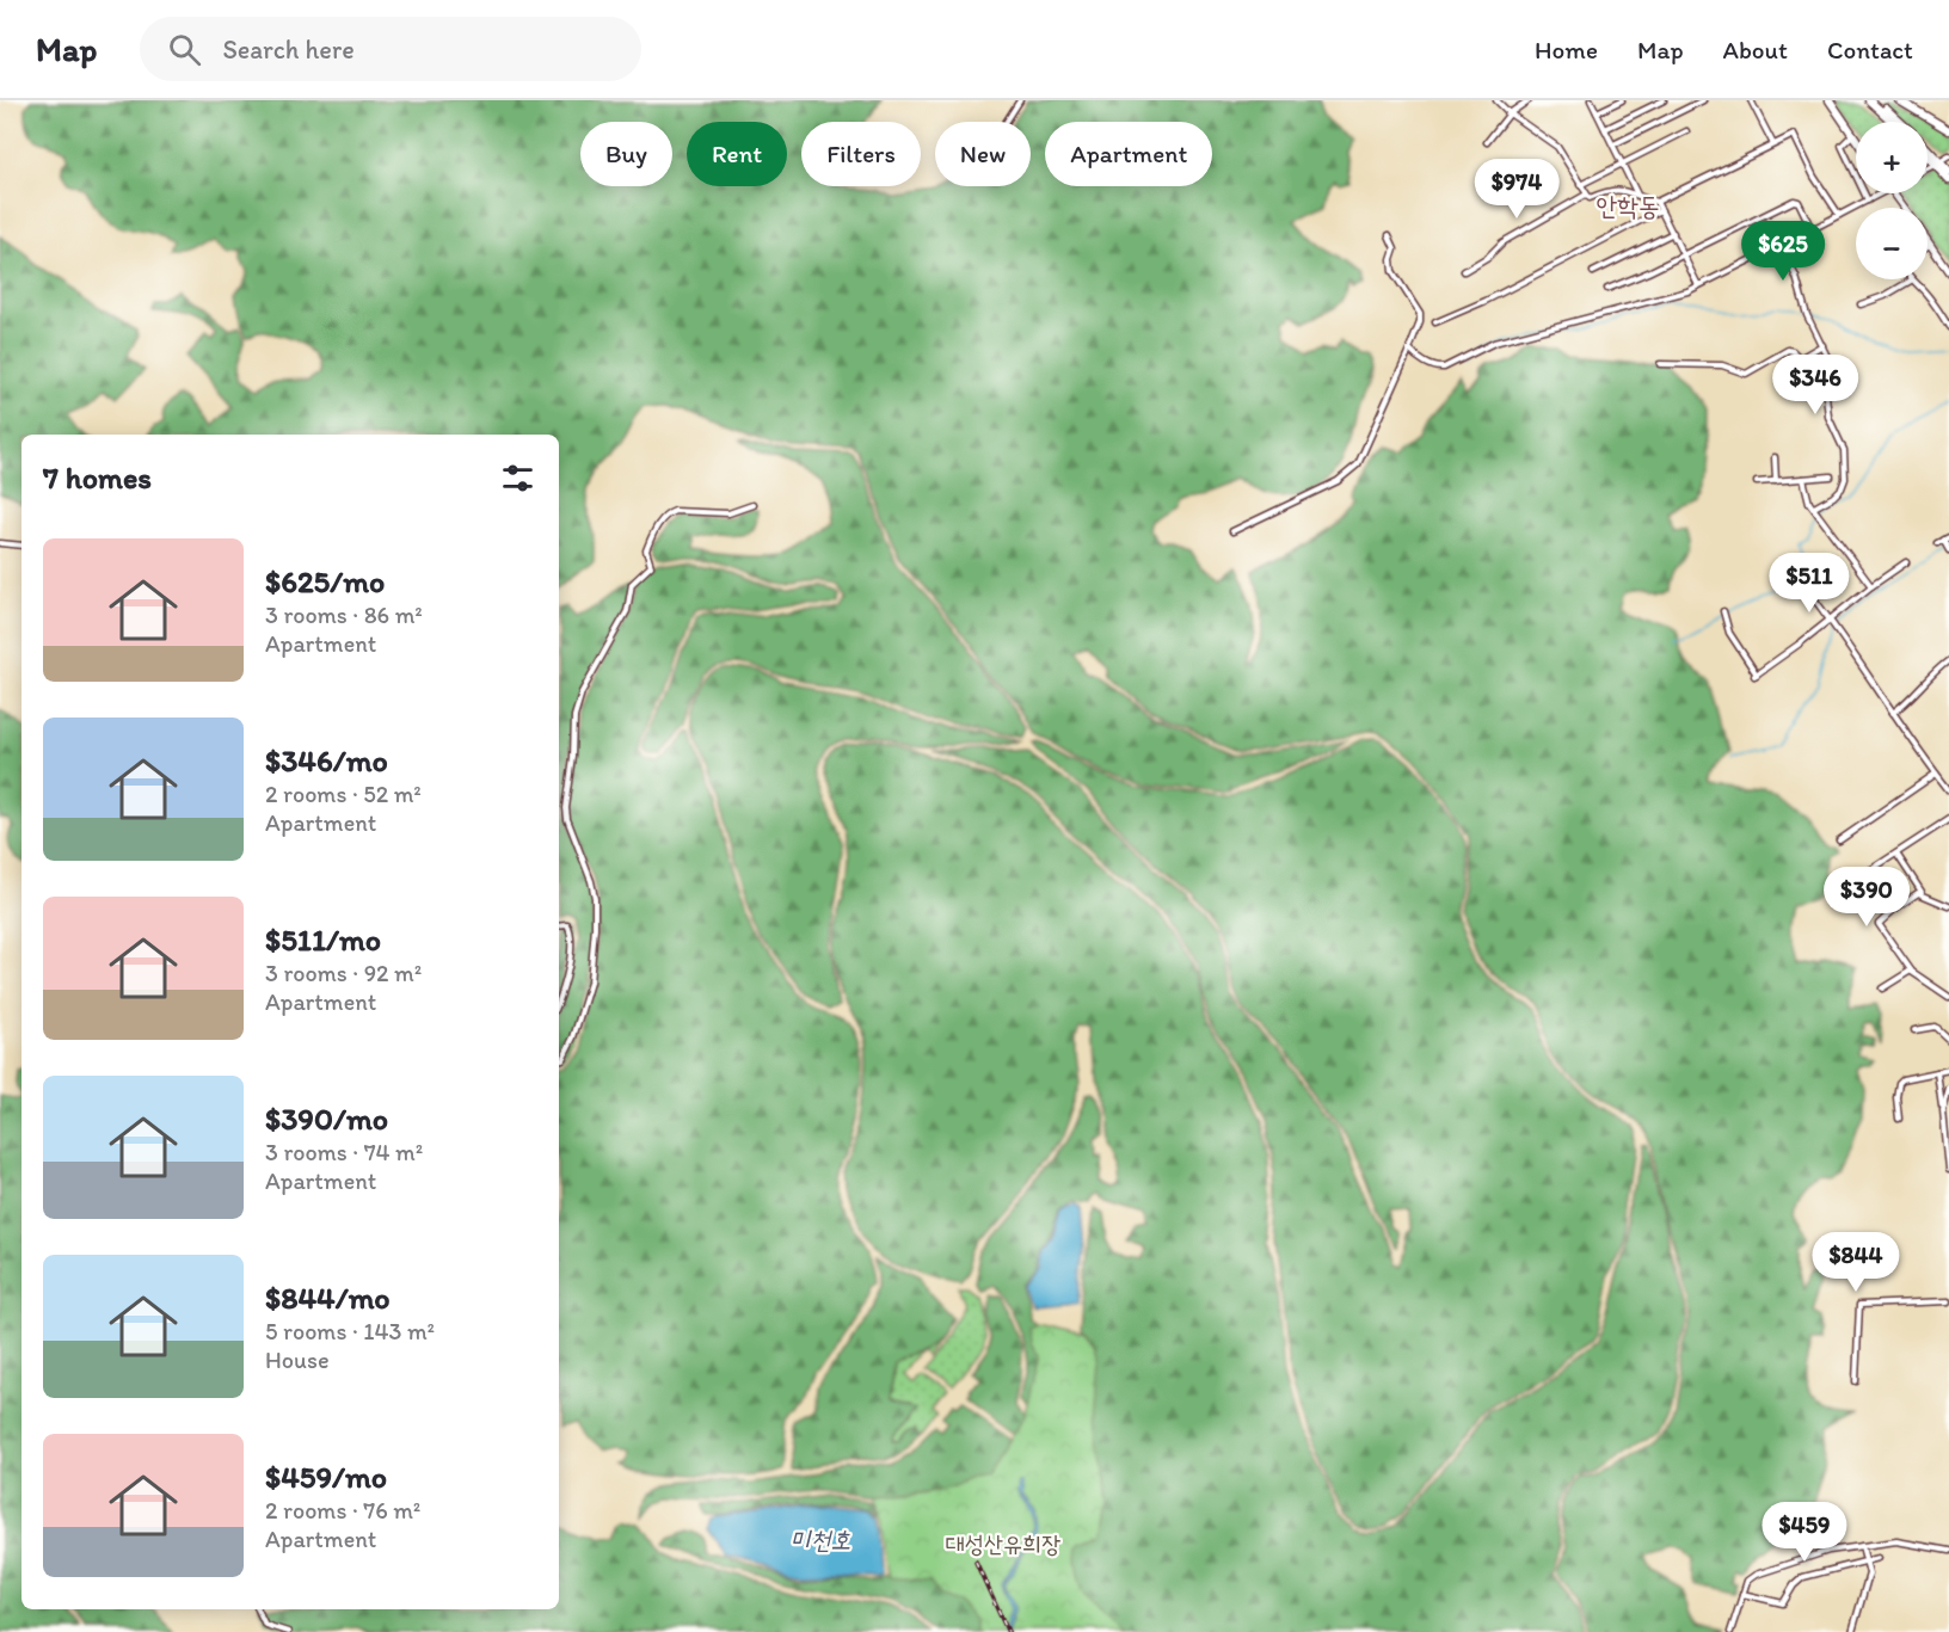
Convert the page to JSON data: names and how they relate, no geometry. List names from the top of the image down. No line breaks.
{"districts":["안학동"],"water":["미천호"],"parks":["대성산유희장"],"page":{"header":"Map","search":"Search here","nav":["Home","Map","About","Contact"],"map_buttons":["+","−"],"chip":["Buy","Rent","Filters","New","Apartment"],"price":["$974","$625","$346","$511","$390","$844","$459"],"heading":"7 homes","list":[{"name":"$625/mo","note":"3 rooms · 86 m² · Apartment"},{"name":"$346/mo","note":"2 rooms · 52 m² · Apartment"},{"name":"$511/mo","note":"3 rooms · 92 m² · Apartment"},{"name":"$390/mo","note":"3 rooms · 74 m² · Apartment"},{"name":"$844/mo","note":"5 rooms · 143 m² · House"},{"name":"$459/mo","note":"2 rooms · 76 m² · Apartment"}]}}
